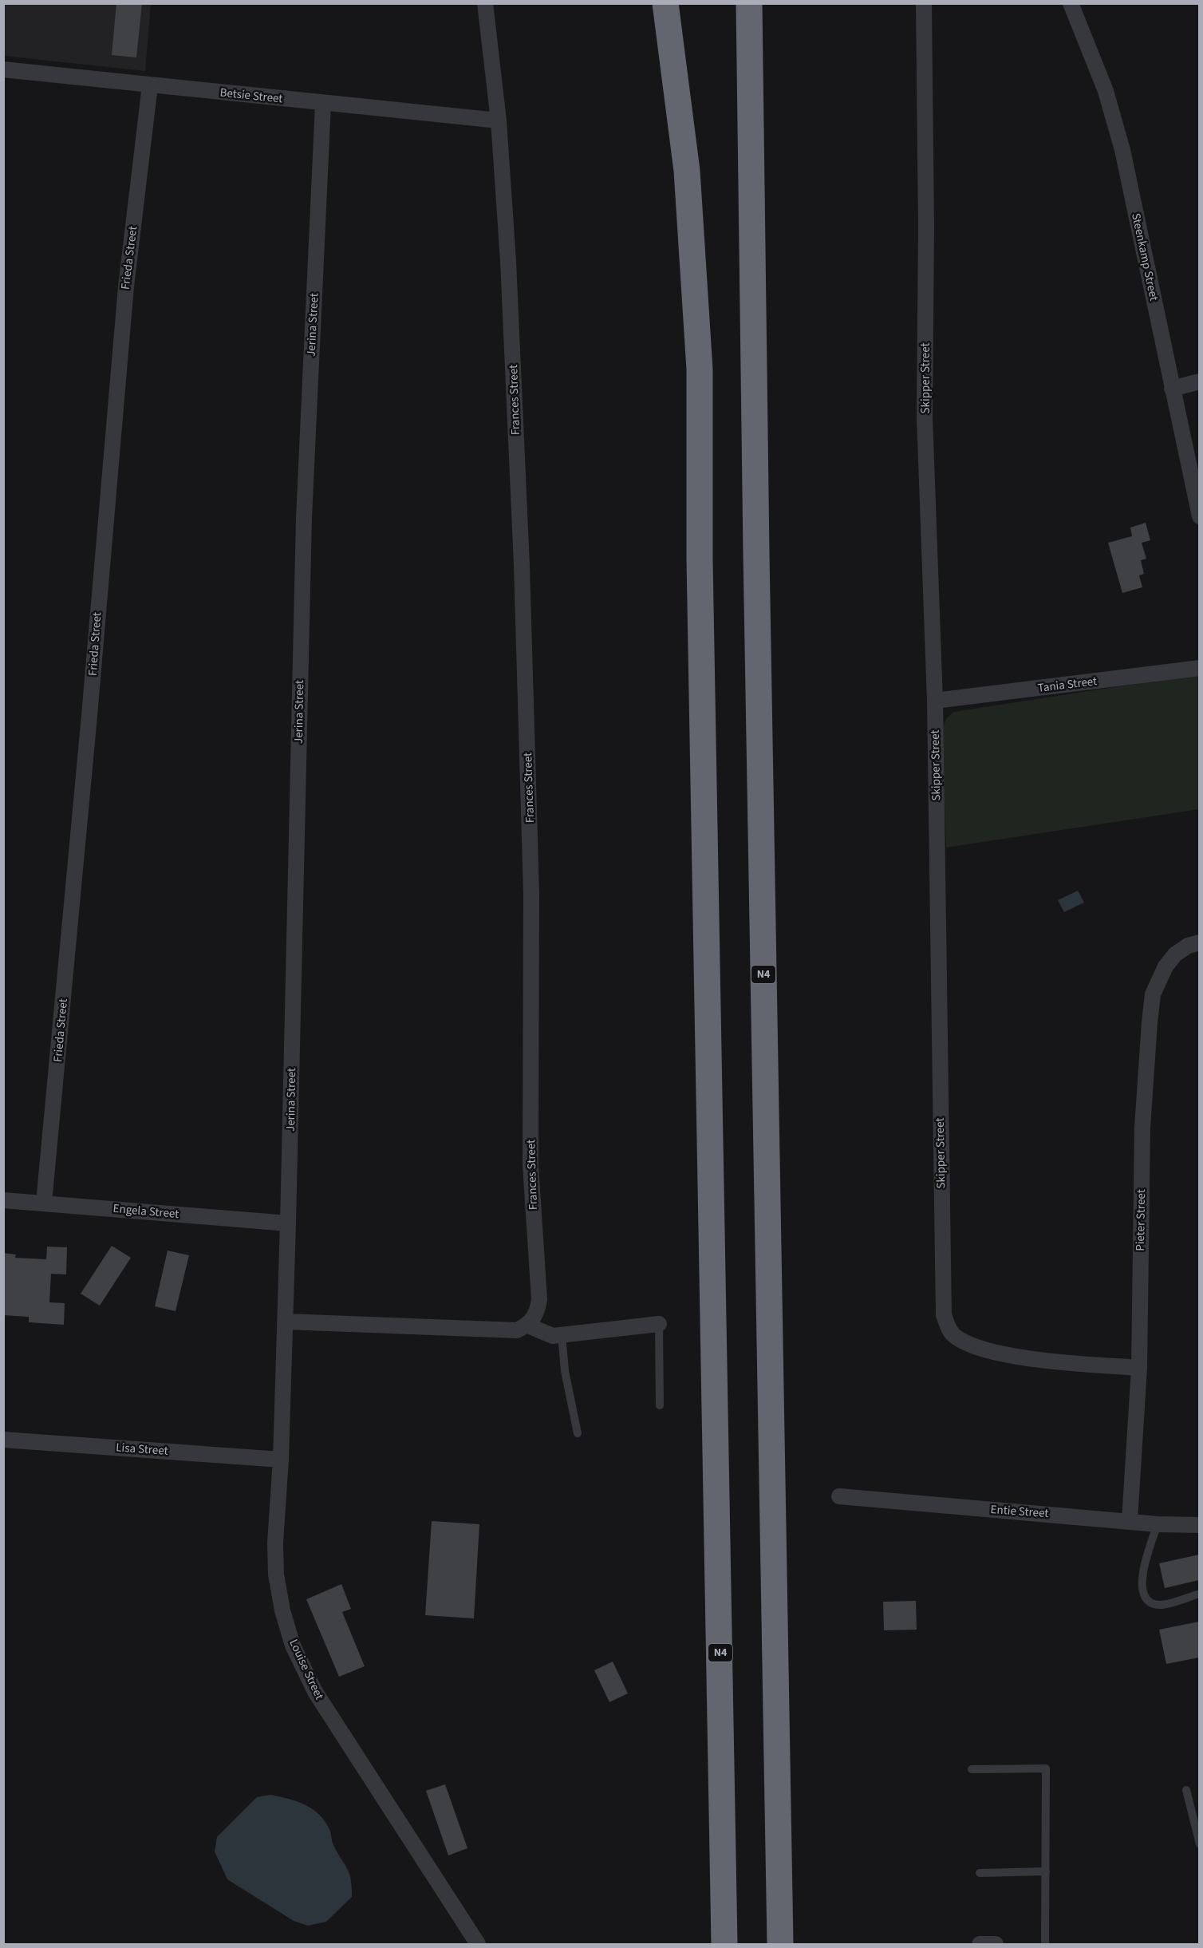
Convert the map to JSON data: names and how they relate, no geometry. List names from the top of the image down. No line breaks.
{"streets":{"highway":["N4"],"street":["Betsie Street","Steenkamp Street","Frieda Street","Jerina Street","Skipper Street","Frances Street","Tania Street","Engela Street","Pieter Street","Lisa Street","Entie Street","Louise Street"]},"crossings":[["Betsie Street","Frieda Street"],["Betsie Street","Jerina Street"],["Betsie Street","Frances Street"],["Frieda Street","Engela Street"],["Jerina Street","Engela Street"],["Jerina Street","Louise Street"],["Skipper Street","Tania Street"],["Skipper Street","Pieter Street"],["Pieter Street","Entie Street"],["Lisa Street","Louise Street"]]}
